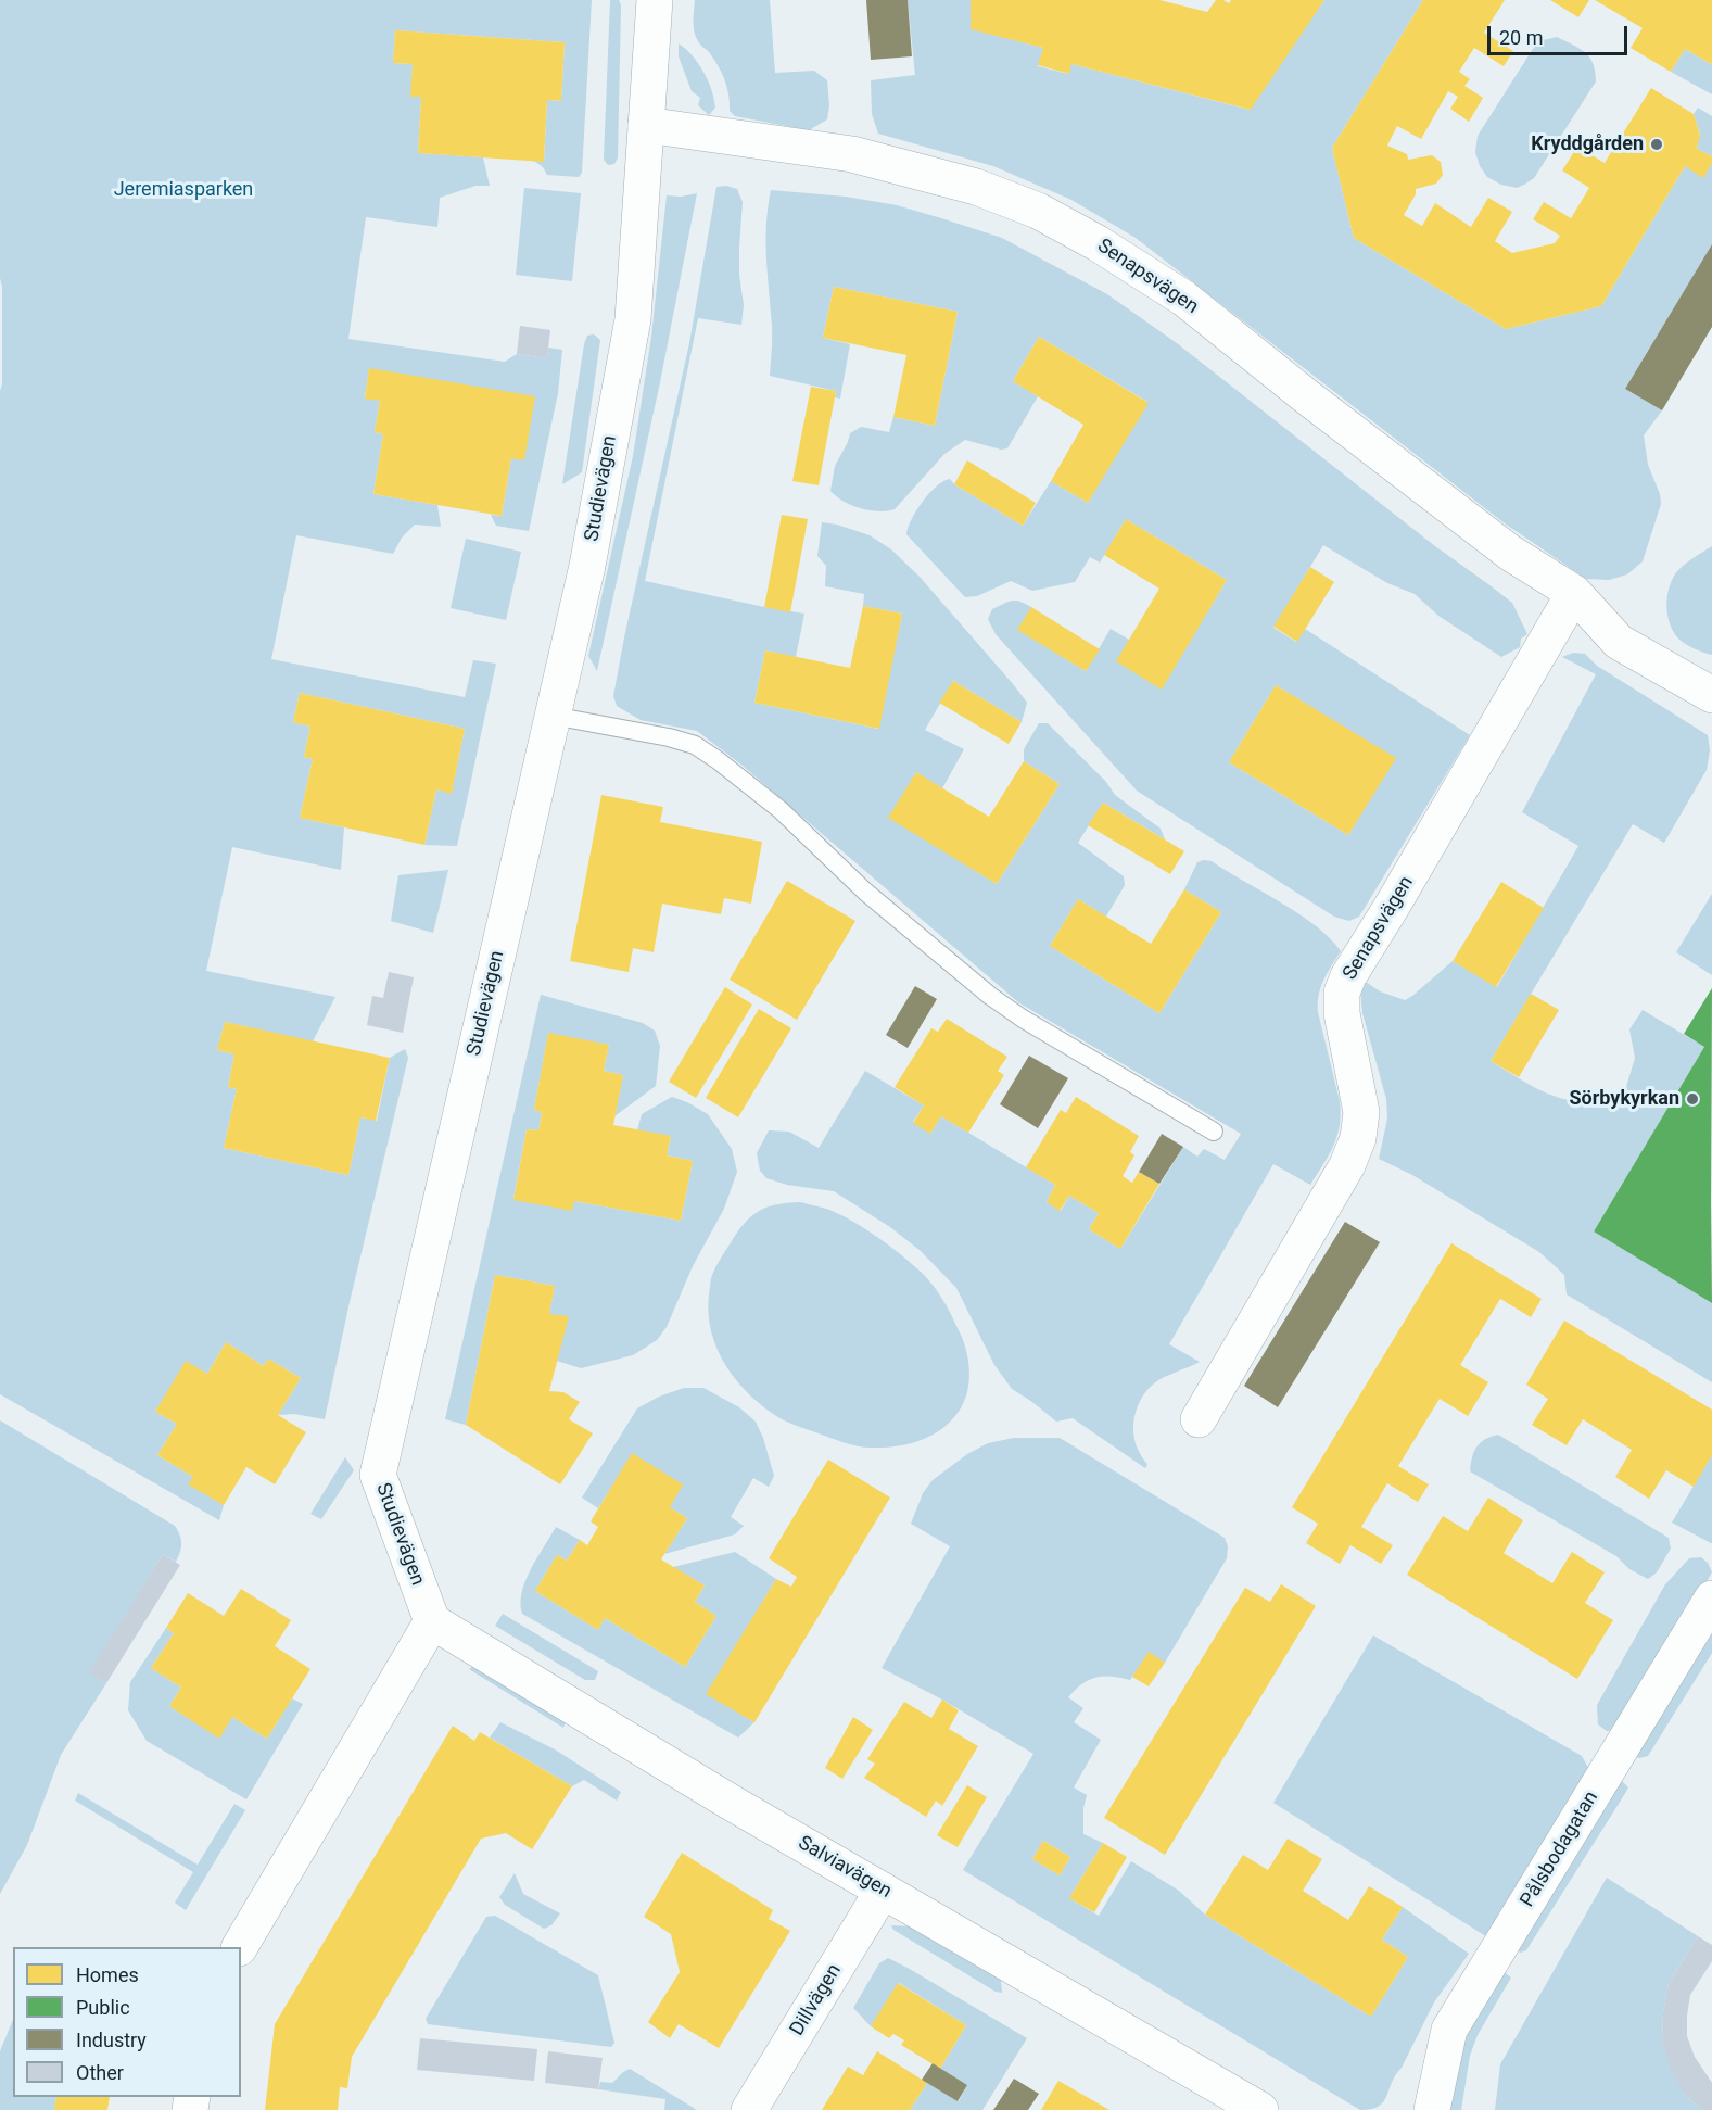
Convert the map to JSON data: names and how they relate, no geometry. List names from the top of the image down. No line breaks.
{"streets":{"street":["Senapsvägen","Studievägen","Pålsbodagatan","Salviavägen","Dillvägen"]},"crossings":[["Senapsvägen","Studievägen"],["Studievägen","Salviavägen"],["Salviavägen","Dillvägen"]],"parks":["Jeremiasparken"],"places":["Kryddgården","Sörbykyrkan"],"legend":["Homes","Public","Industry","Other"],"scale_bar":"20 m"}
